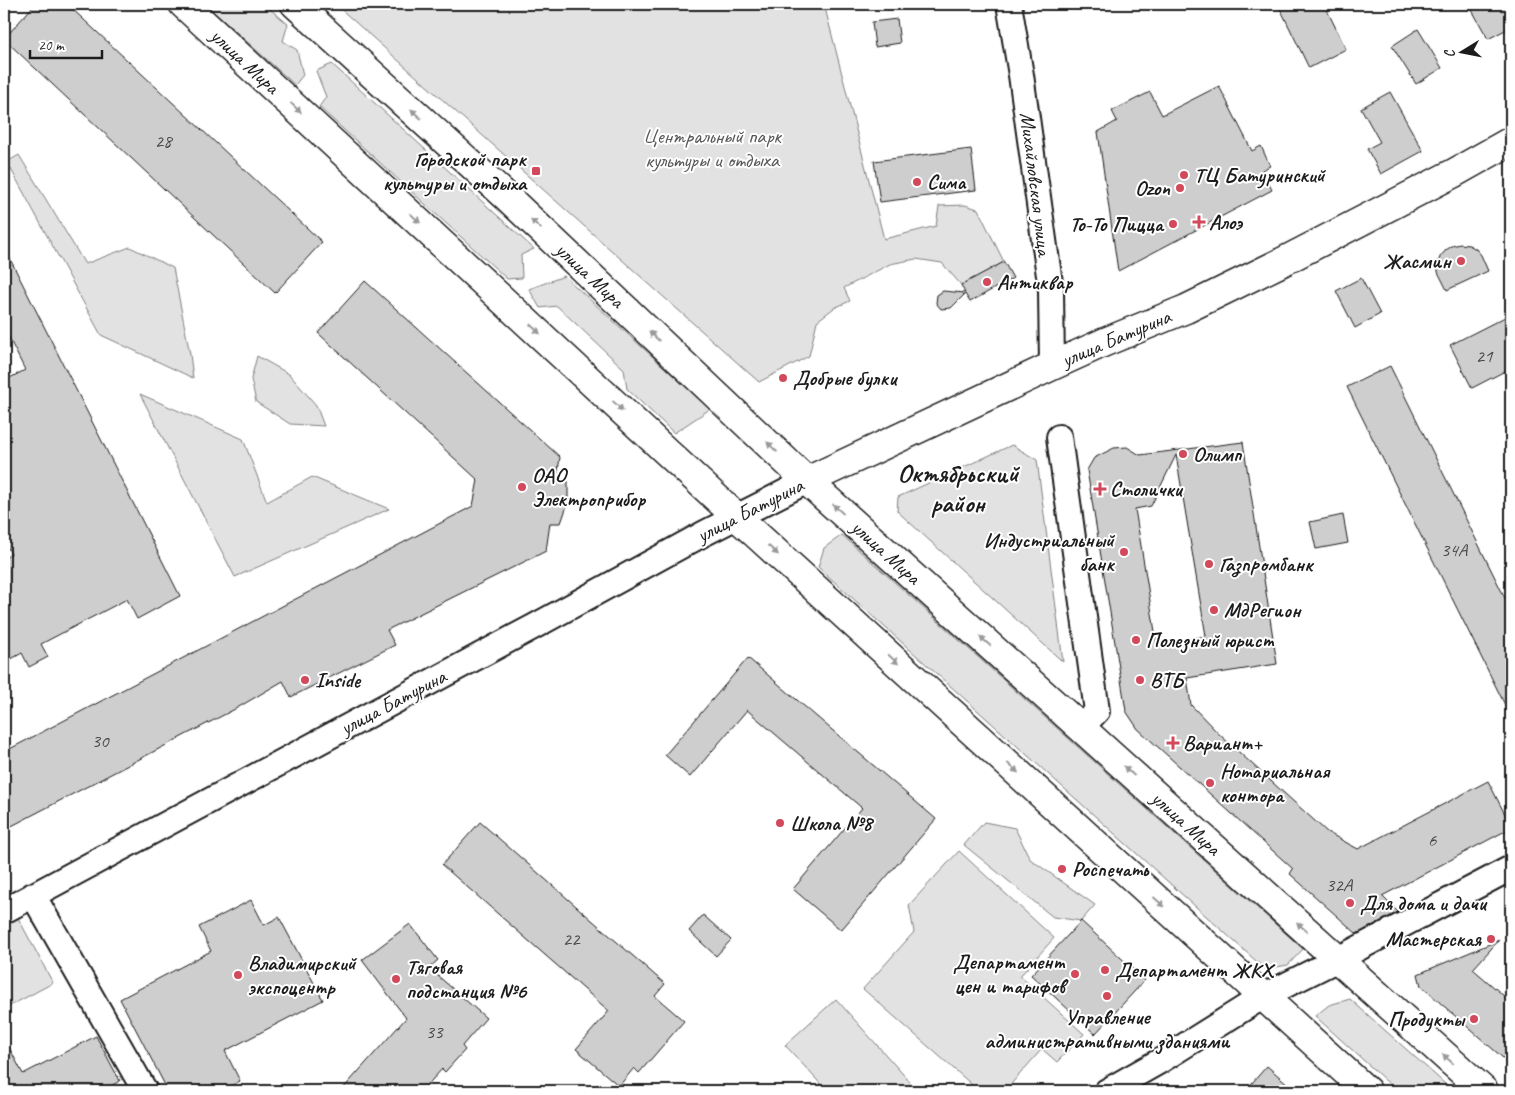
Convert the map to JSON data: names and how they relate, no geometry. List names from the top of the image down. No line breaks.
{"streets":{"main road":["улица Мира","улица Батурина"],"street":["Михайловская улица"]},"crossings":[["улица Мира","улица Батурина"],["Михайловская улица","улица Батурина"]],"districts":["Октябрьский район"],"parks":["Центральный парк культуры и отдыха"],"places":{"transit":["Городской парк культуры и отдыха"],"other":["ТЦ Батуринский","Сима","Ozon","То-То Пицца","Жасмин","Антиквар","Добрые булки","Олимп","ОАО Электроприбор","Индустриальный банк","Газпромбанк","МдРегион","Полезный юрист","Inside","ВТБ","Нотариальная контора","Школа №8","Роспечать","Для дома и дачи","Мастерская","Департамент ЖКХ","Департамент цен и тарифов","Владимирский экспоцентр","Тяговая подстанция №6","Управление административными зданиями","Продукты"],"health":["Алоэ","Столички","Вариант+"]},"house_numbers":["28","21","34А","30","6","32А","22","33"],"scale_bar":"20 m","north":"left"}
